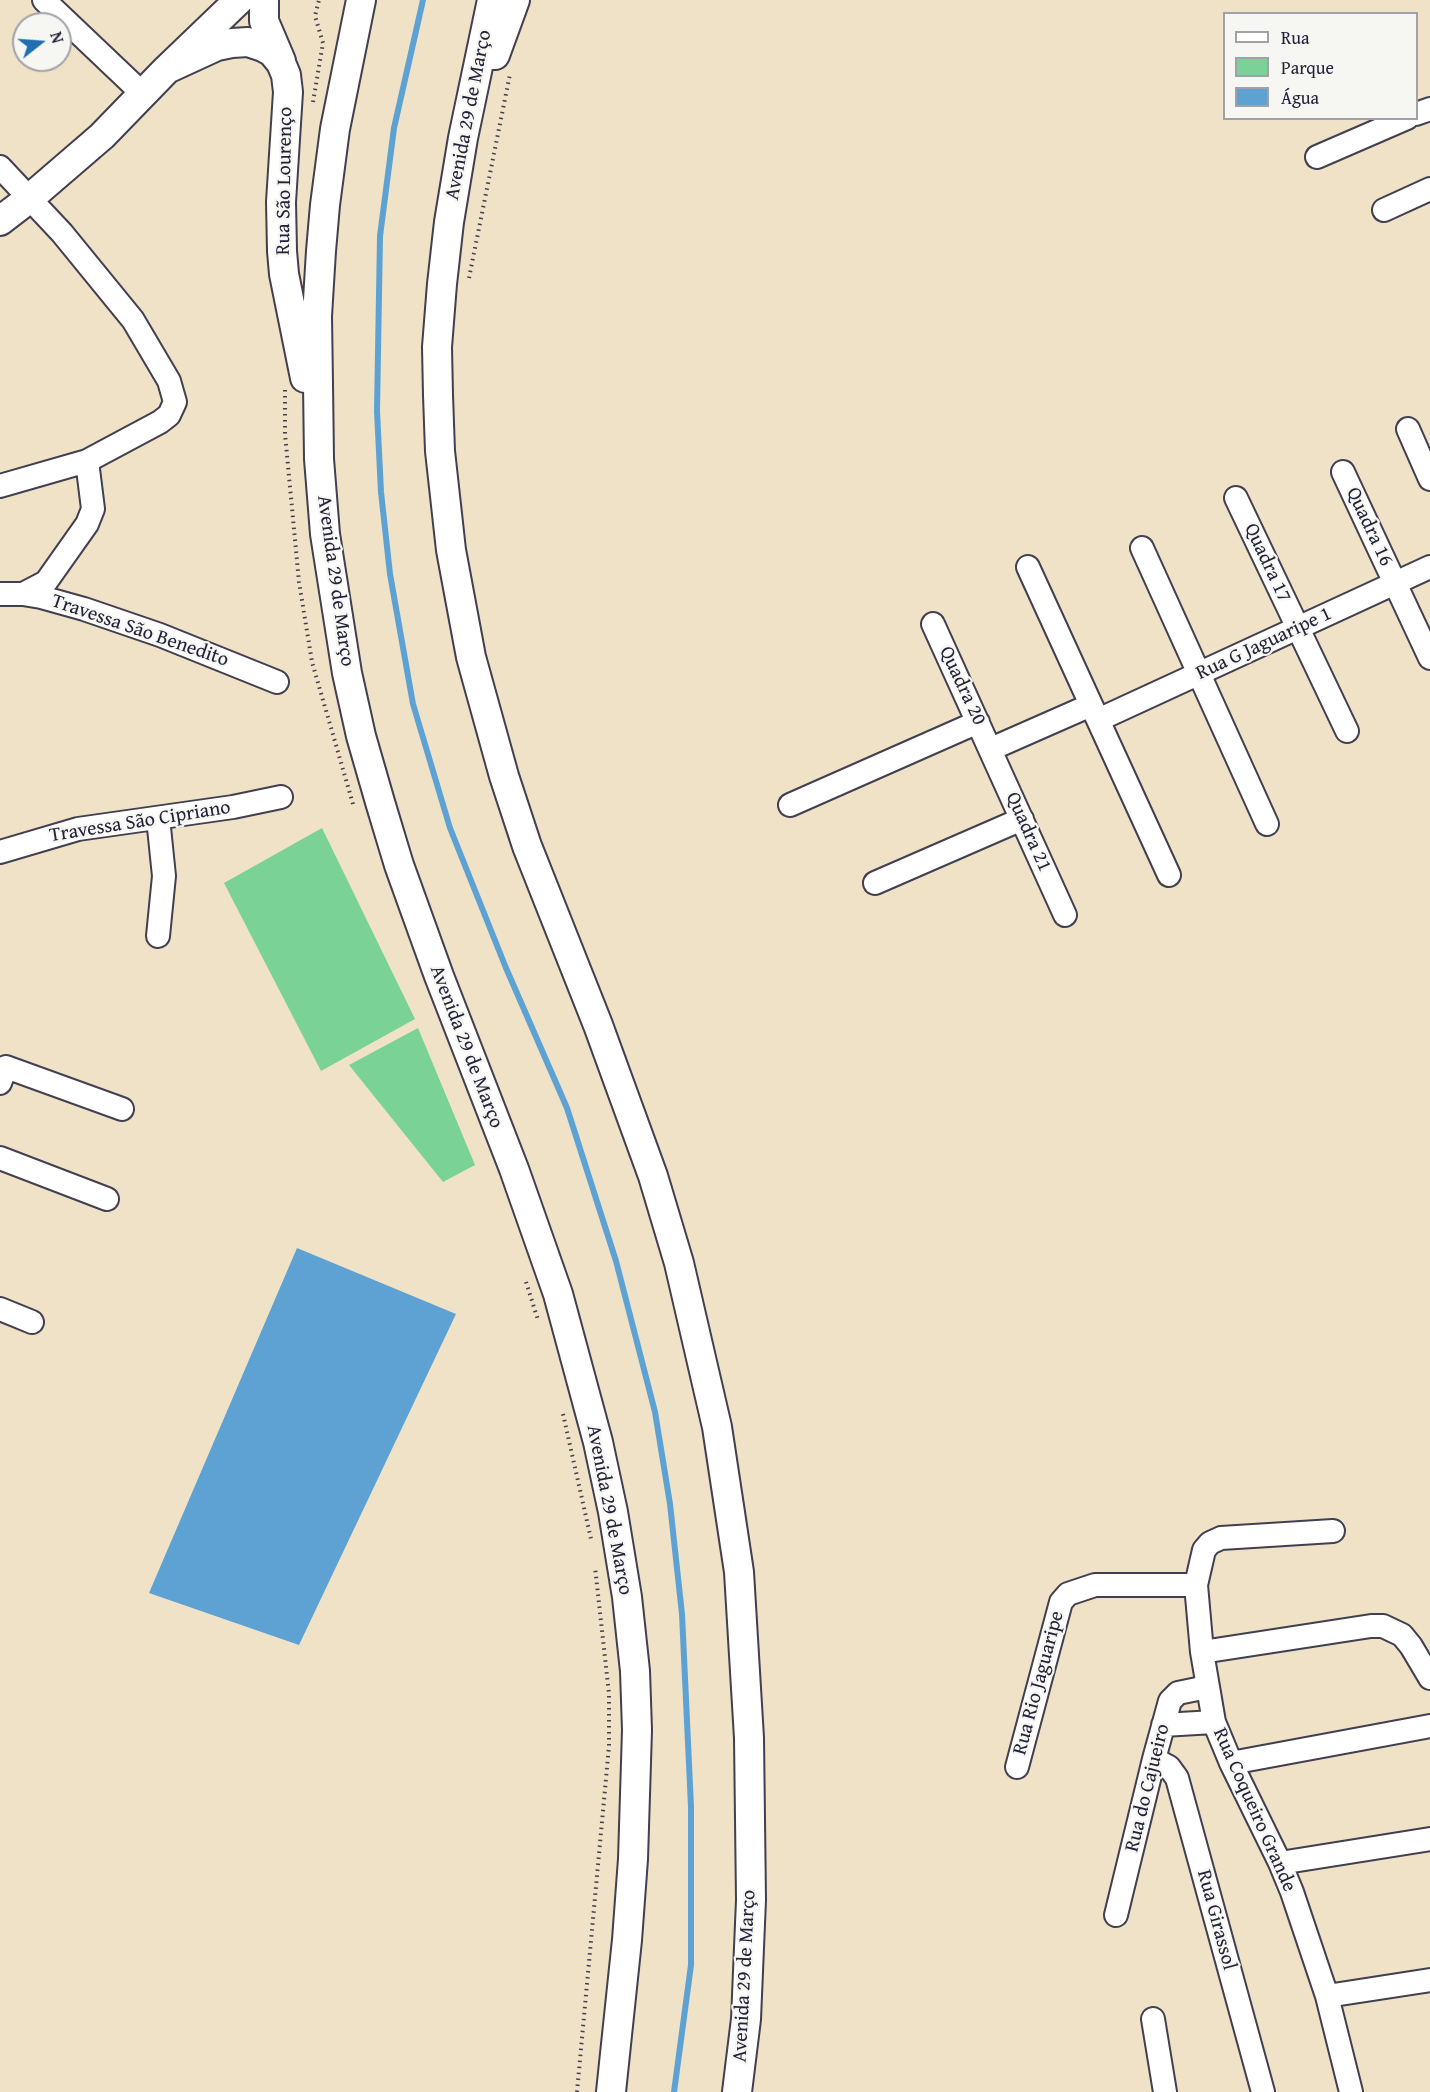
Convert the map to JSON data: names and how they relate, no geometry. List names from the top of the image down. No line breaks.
{"streets":{"main road":["Avenida 29 de Março","Rua São Lourenço"],"street":["Quadra 16","Quadra 17","Travessa São Benedito","Rua G Jaguaripe 1","Quadra 20","Travessa São Cipriano","Quadra 21","Rua Rio Jaguaripe","Rua do Cajueiro","Rua Coqueiro Grande","Rua Girassol"]},"crossings":[["Avenida 29 de Março","Rua São Lourenço"],["Quadra 16","Rua G Jaguaripe 1"],["Quadra 17","Rua G Jaguaripe 1"],["Rua G Jaguaripe 1","Quadra 20"],["Rua G Jaguaripe 1","Quadra 21"],["Quadra 20","Quadra 21"],["Rua Rio Jaguaripe","Rua Coqueiro Grande"],["Rua do Cajueiro","Rua Coqueiro Grande"],["Rua do Cajueiro","Rua Girassol"]],"legend":["Rua","Parque","Água"],"north":"right"}
